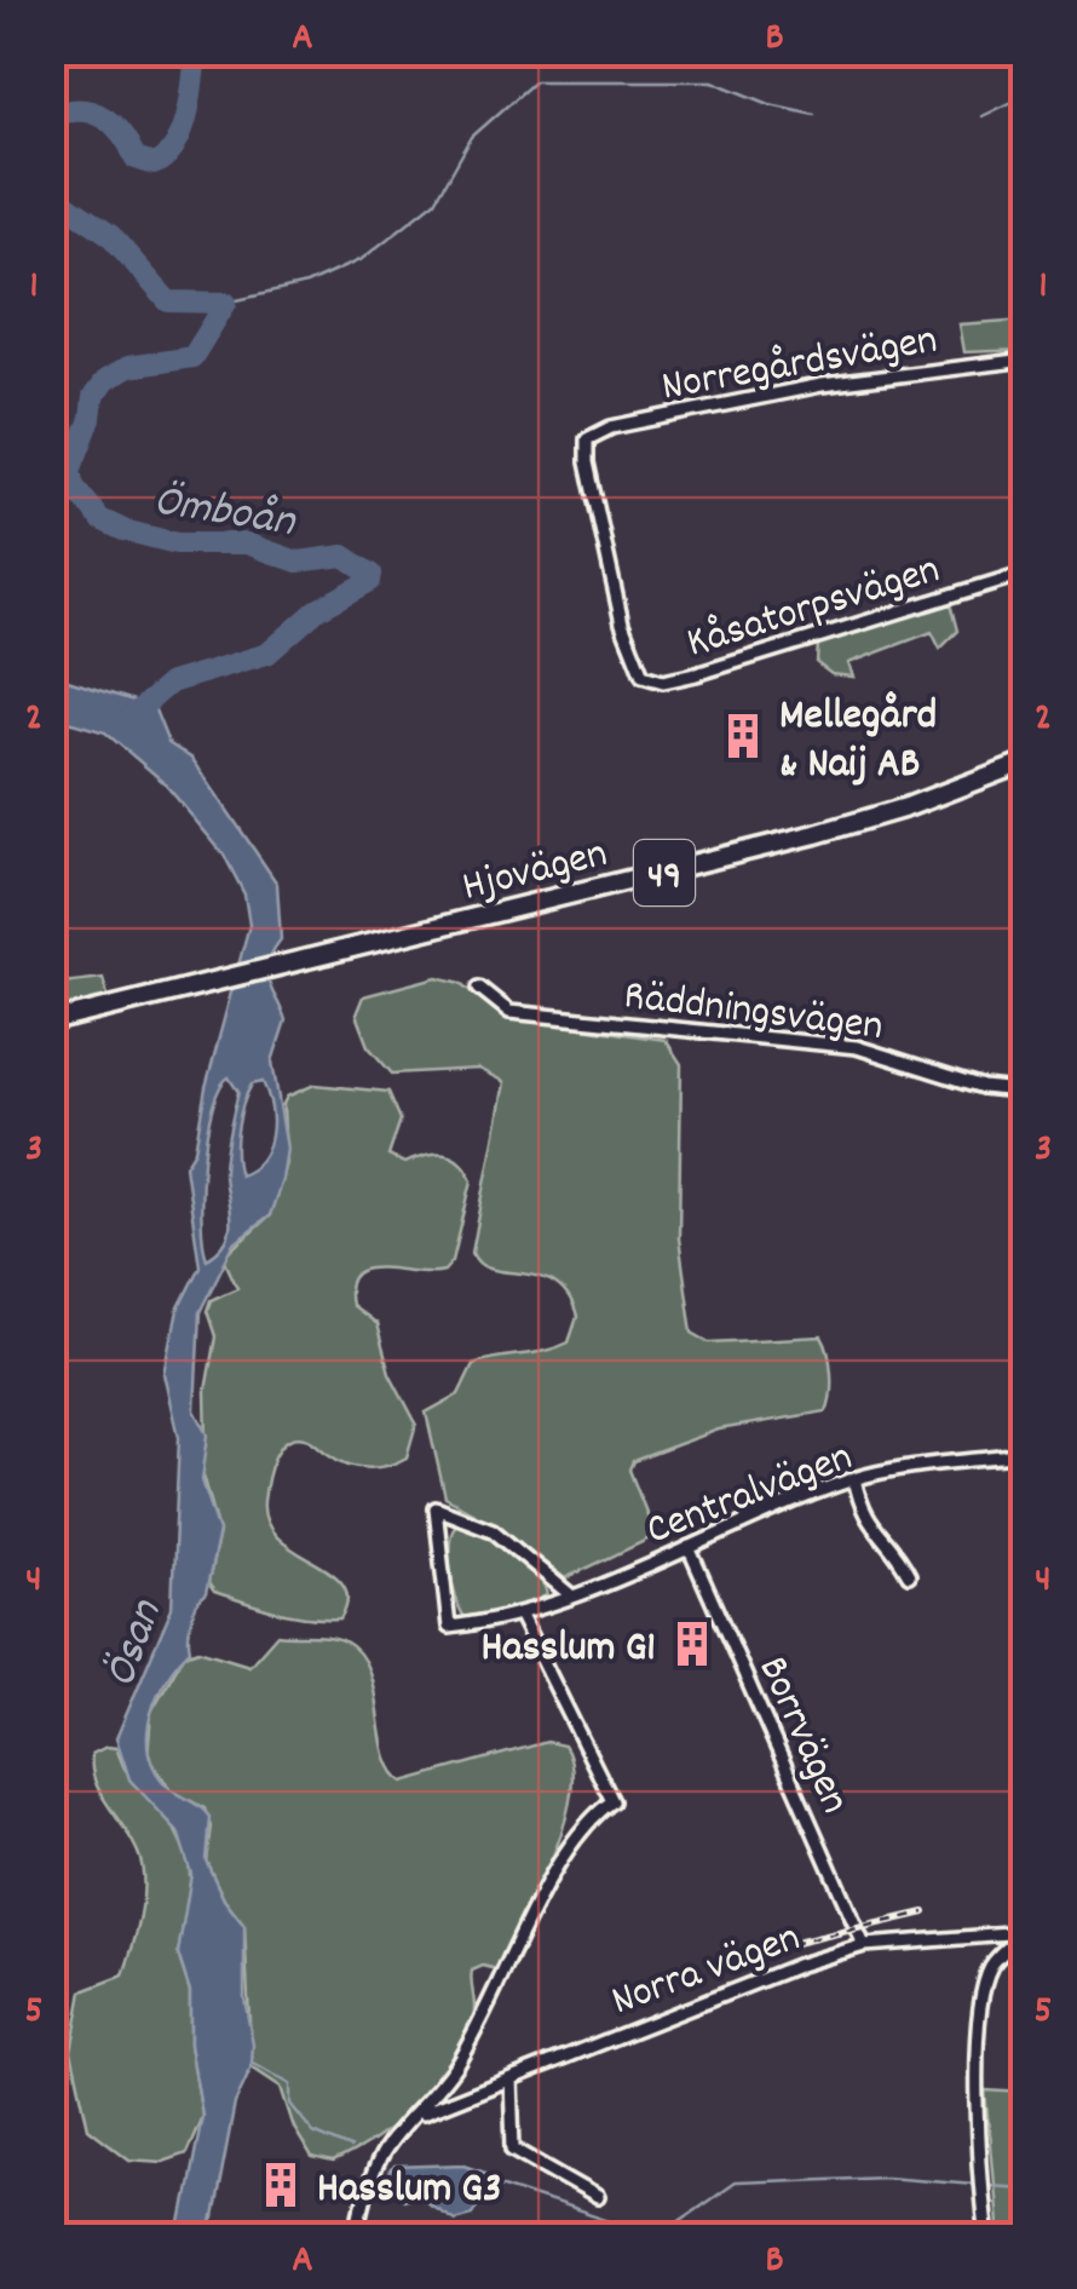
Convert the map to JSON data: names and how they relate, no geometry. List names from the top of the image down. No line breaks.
{"streets":{"main road":["Hjovägen","49"],"street":["Norregårdsvägen","Kåsatorpsvägen","Räddningsvägen","Centralvägen","Borrvägen","Norra vägen"]},"crossings":[["Norregårdsvägen","Kåsatorpsvägen"],["Centralvägen","Borrvägen"],["Borrvägen","Norra vägen"]],"water":["Ömboån","Ösan"],"places":{"building":["Mellegård & Naij AB","Hasslum G1","Hasslum G3"]},"grid":{"columns":["A","B"],"rows":["1","2","3","4","5"]}}
